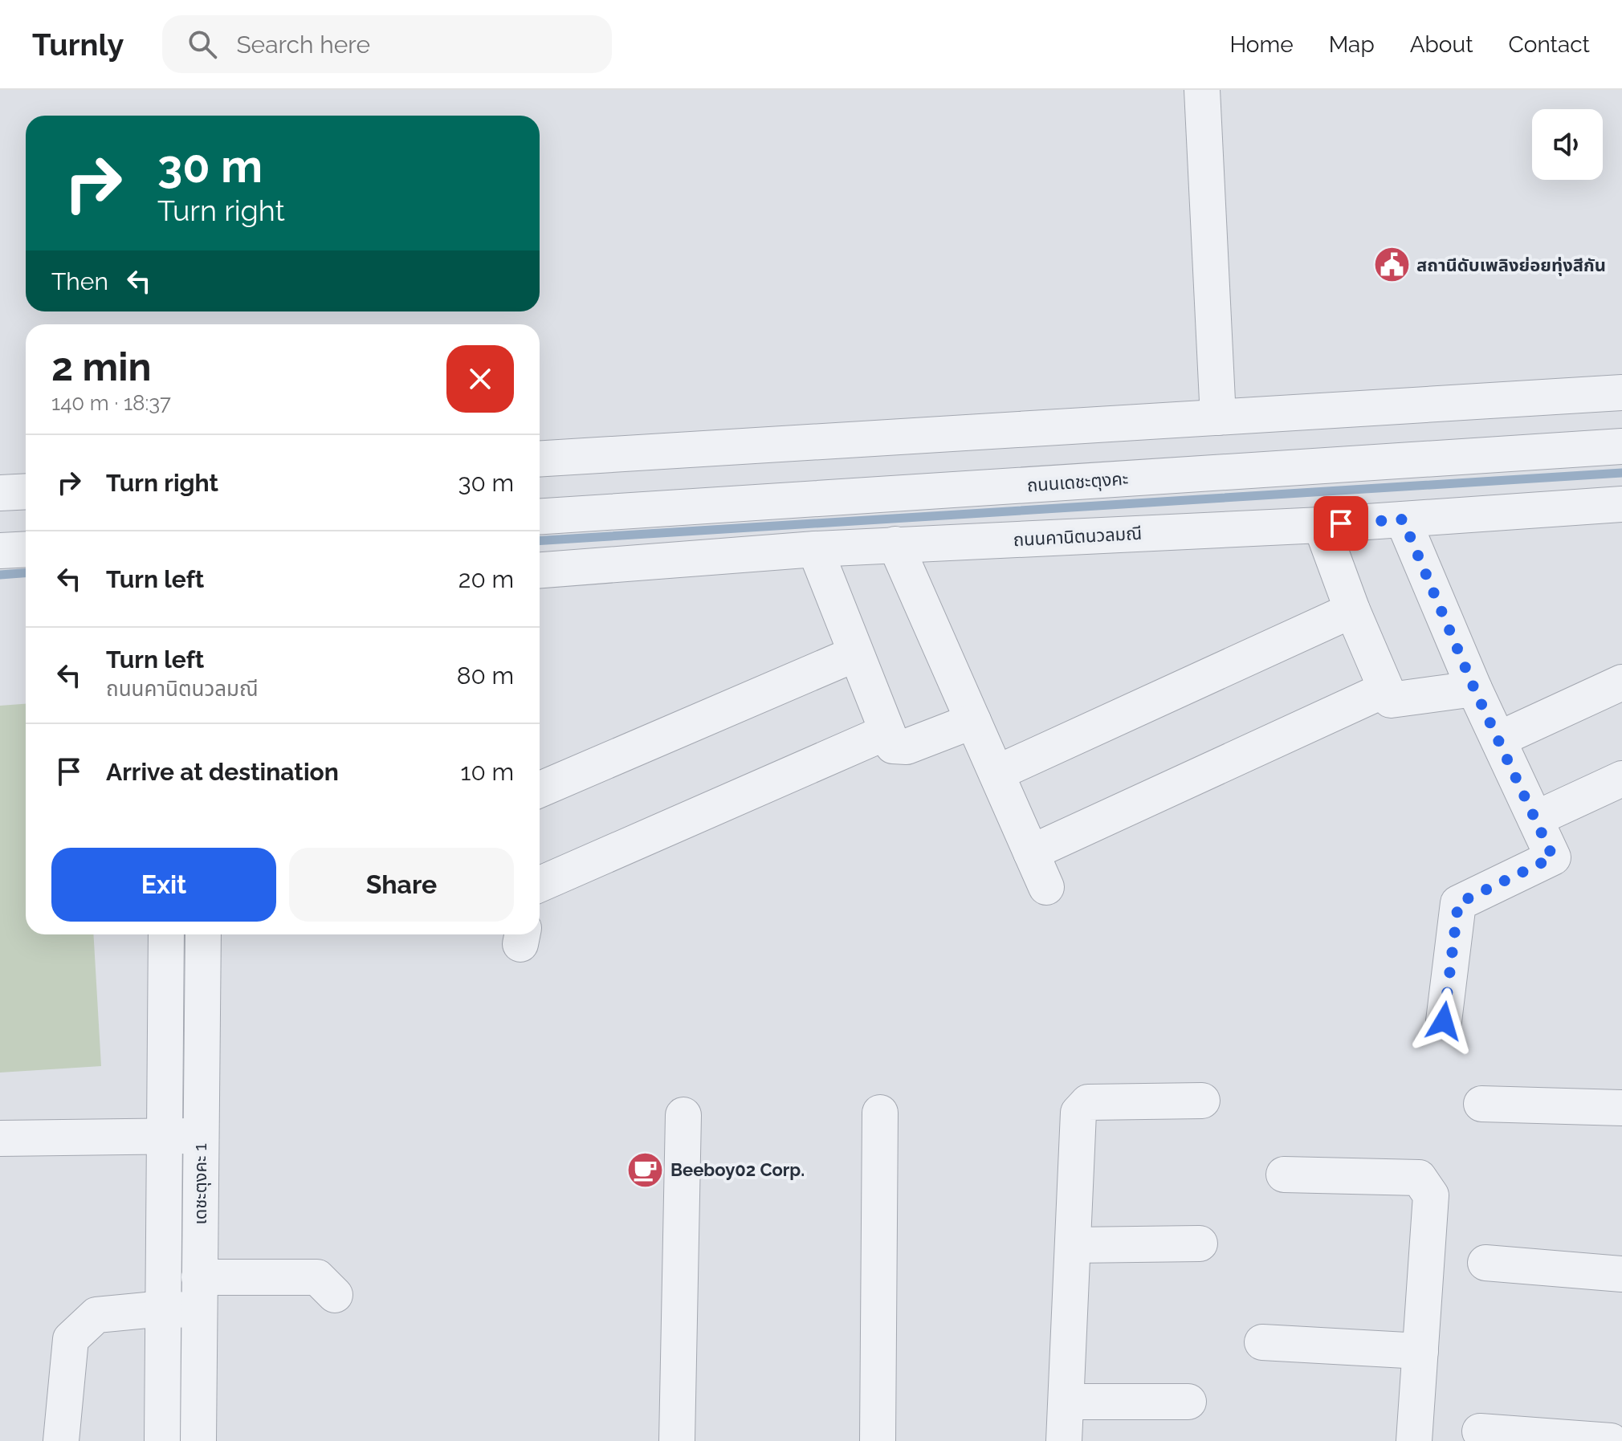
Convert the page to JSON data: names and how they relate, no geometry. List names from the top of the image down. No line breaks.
{"streets":{"street":["ถนนเดชะตุงคะ","ถนนคานิตนวลมณี","เดชะตุงคะ 1"]},"crossings":[["ถนนเดชะตุงคะ","ถนนคานิตนวลมณี"]],"places":{"public building":["สถานีดับเพลิงย่อยทุ่งสีกัน"],"cafe":["Beeboy02 Corp."]},"page":{"header":"Turnly","search":"Search here","nav":["Home","Map","About","Contact"],"turn":["30 m","Turn right"],"then":"Then","heading":["2 min","140 m · 18:37"],"list":[{"name":"Turn right","value":"30 m"},{"name":"Turn left","value":"20 m"},{"name":"Turn left","note":"ถนนคานิตนวลมณี","value":"80 m"},{"name":"Arrive at destination","value":"10 m"}],"buttons":["Exit","Share"]}}
